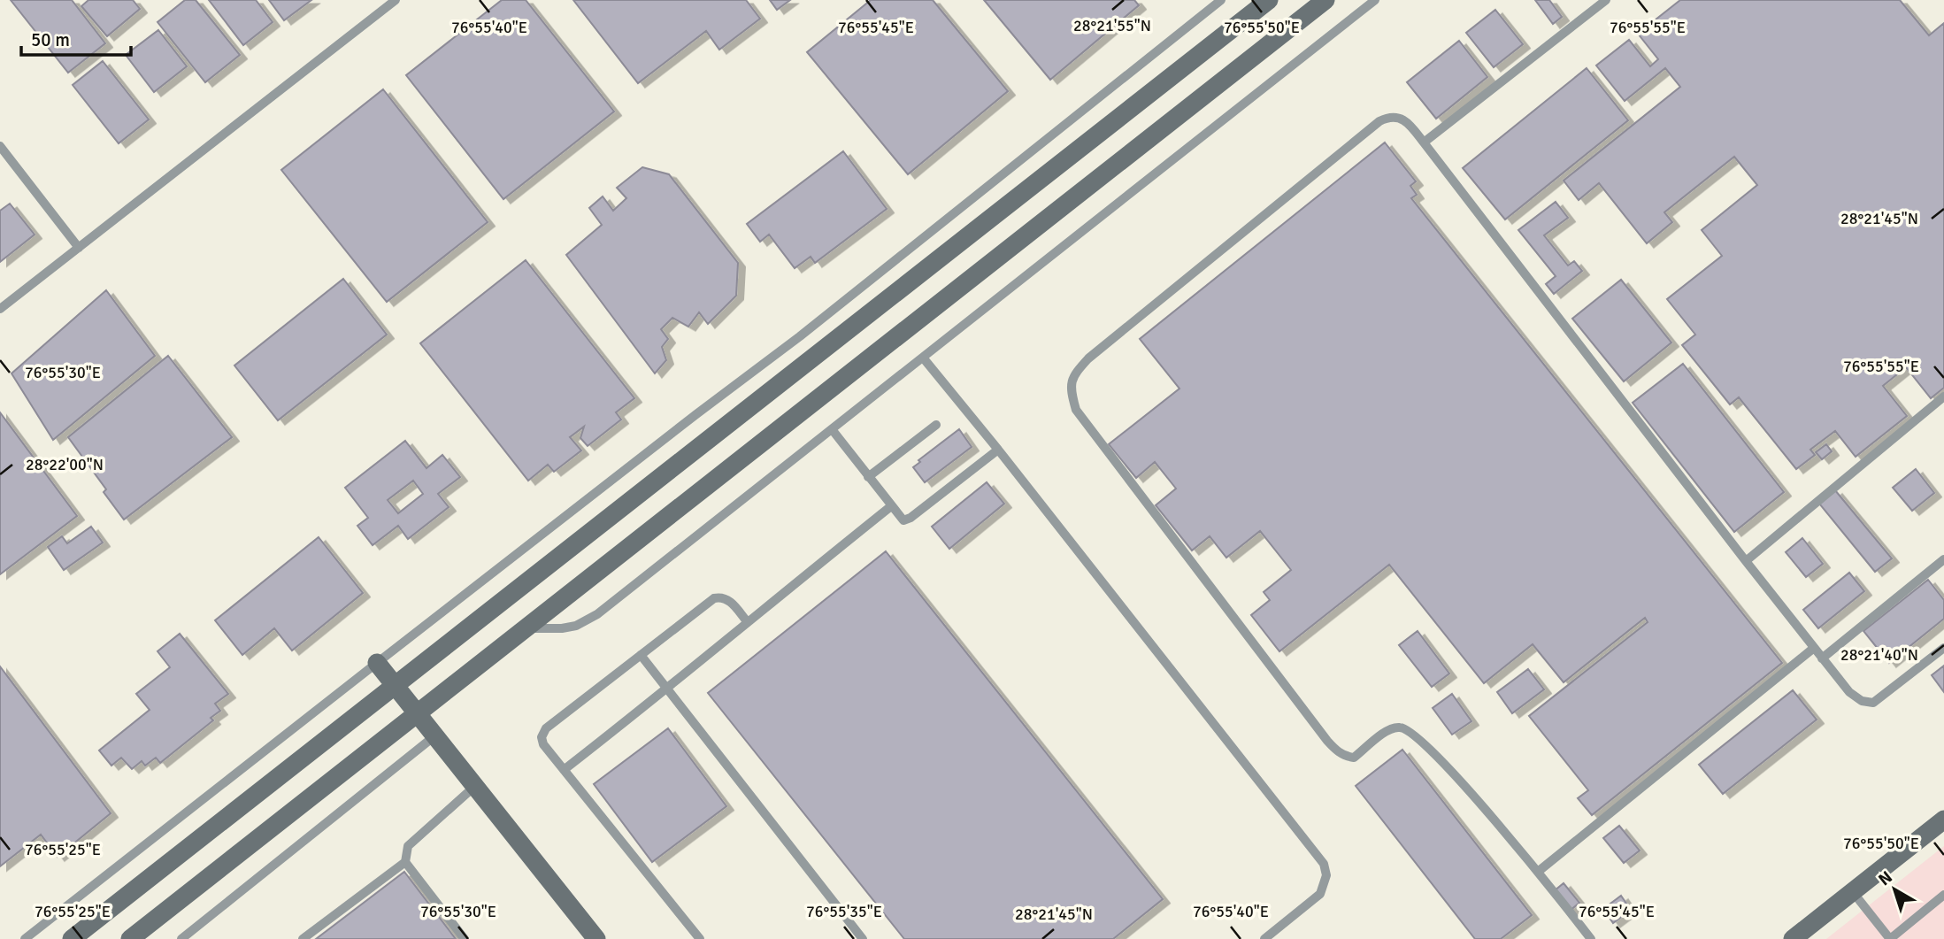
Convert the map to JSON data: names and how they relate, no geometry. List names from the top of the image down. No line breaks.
{"scale_bar":"50 m","north":"top left","coordinates":["28°21'55\"N","76°55'55\"E","76°55'40\"E","76°55'45\"E","76°55'50\"E","28°21'45\"N","76°55'30\"E","28°22'00\"N","28°21'40\"N","76°55'25\"E","76°55'35\"E"]}
